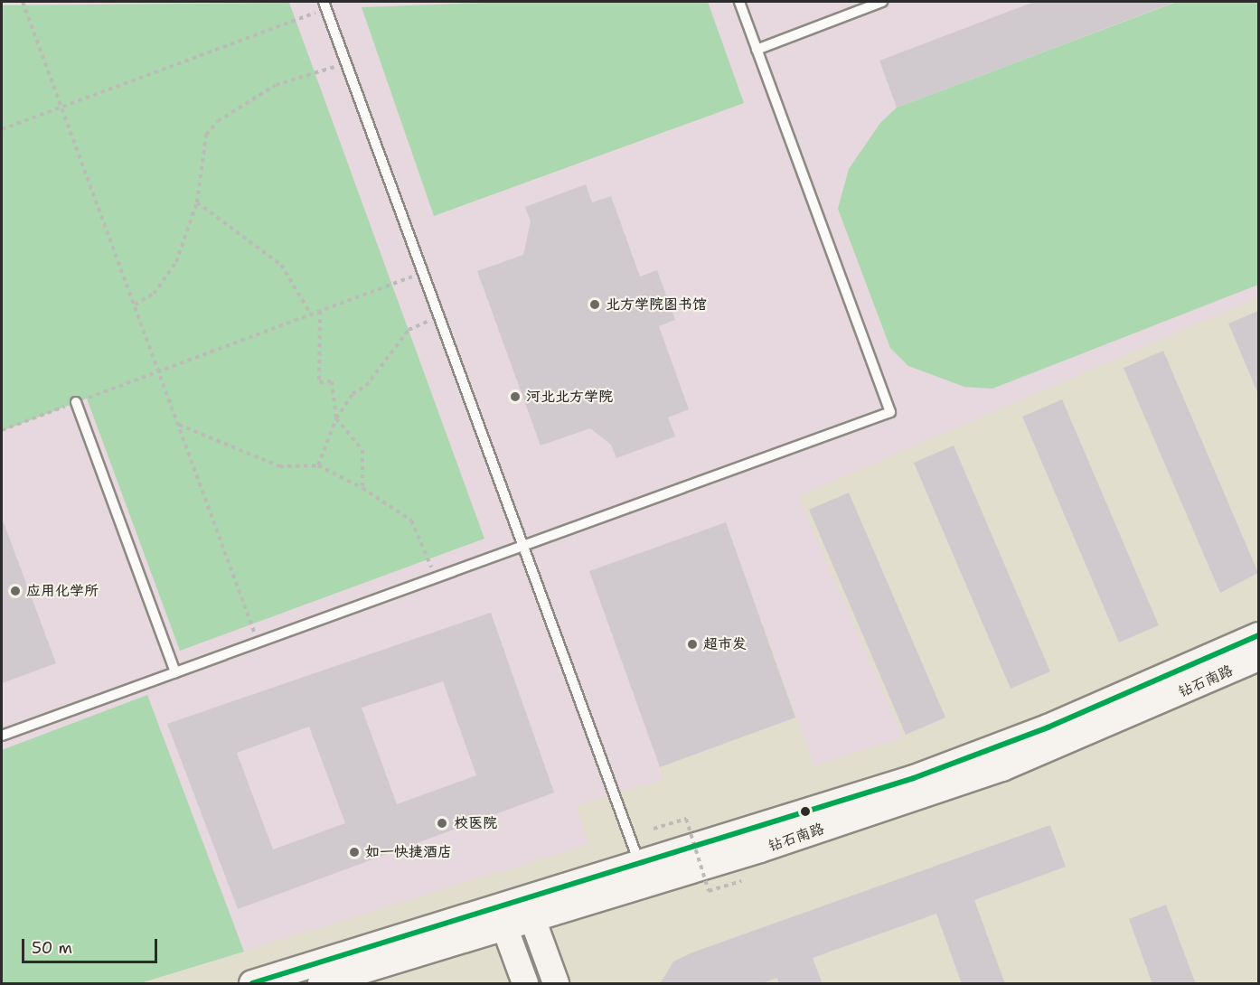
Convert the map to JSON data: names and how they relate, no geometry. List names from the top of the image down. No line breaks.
{"streets":{"main road":["钻石南路"]},"places":["北方学院图书馆","河北北方学院","应用化学所","超市发","校医院","如一快捷酒店"],"scale_bar":"50 m"}
